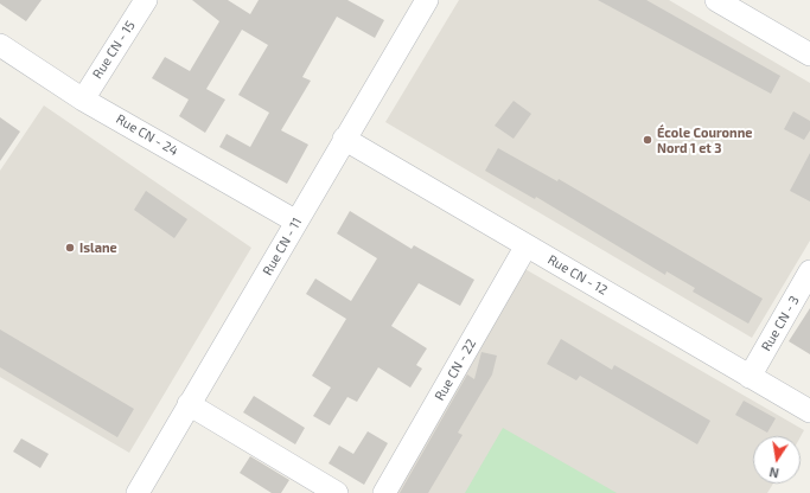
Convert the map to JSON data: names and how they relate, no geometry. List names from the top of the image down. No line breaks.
{"streets":{"street":["Rue CN - 15","Rue CN - 24","Rue CN - 11","Rue CN - 12","Rue CN - 3","Rue CN - 22"]},"crossings":[["Rue CN - 15","Rue CN - 24"],["Rue CN - 24","Rue CN - 11"],["Rue CN - 11","Rue CN - 12"],["Rue CN - 12","Rue CN - 3"],["Rue CN - 12","Rue CN - 22"]],"places":["École Couronne Nord 1 et 3","Islane"],"north":"bottom"}
